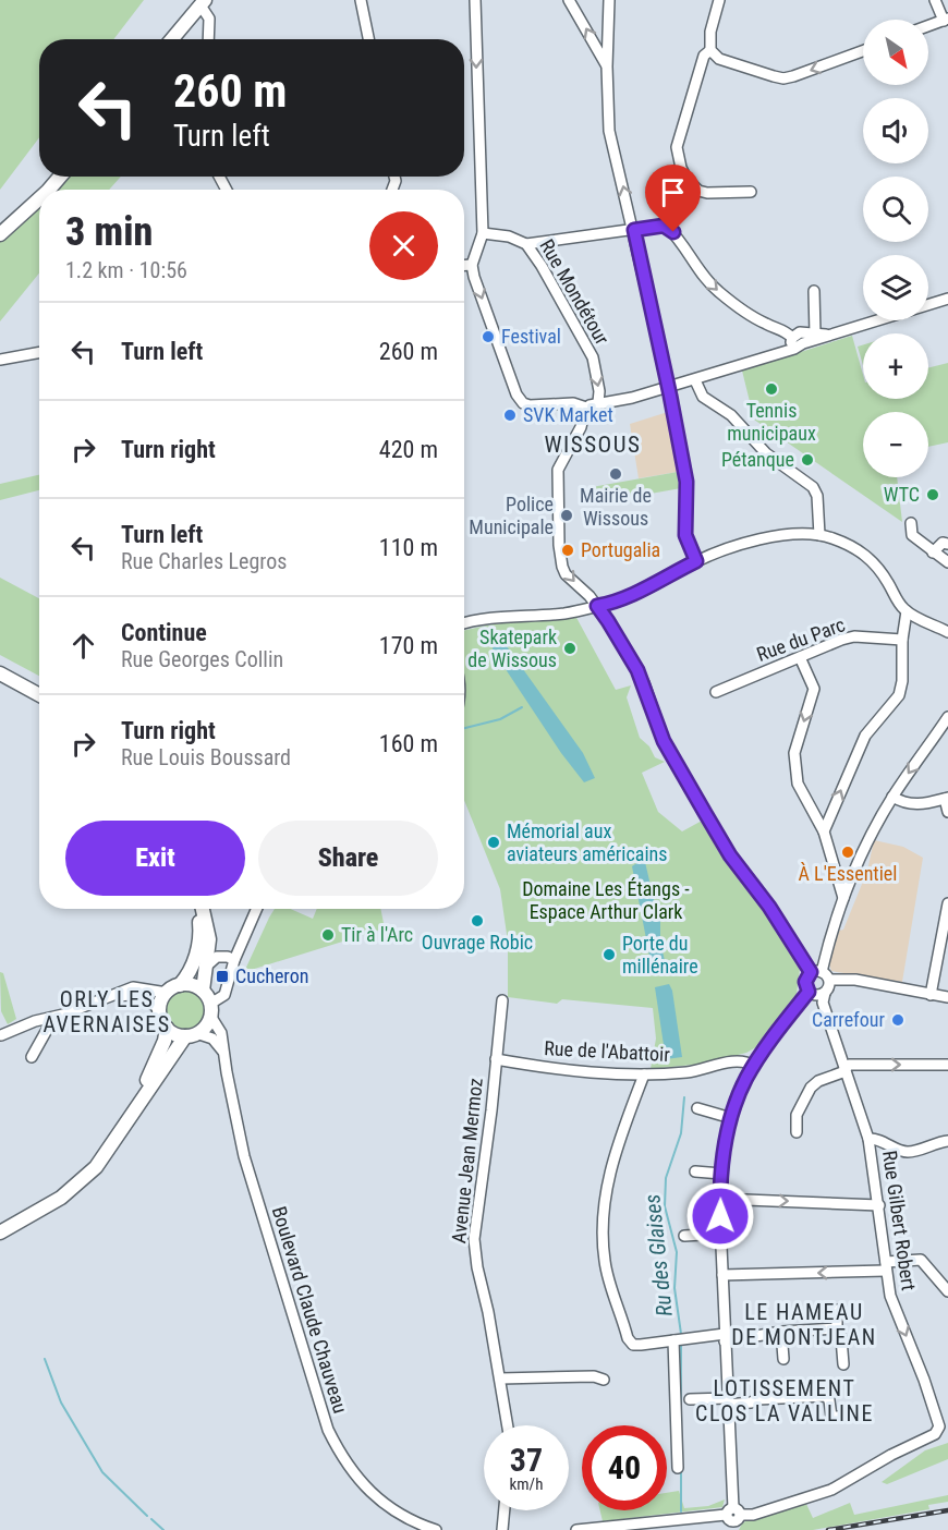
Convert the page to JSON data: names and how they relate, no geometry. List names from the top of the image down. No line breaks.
{"streets":{"street":["Rue Mondétour","Rue du Parc","Rue de l'Abattoir","Avenue Jean Mermoz","Rue Gilbert Robert","Boulevard Claude Chauveau"]},"crossings":[["Rue de l'Abattoir","Avenue Jean Mermoz"]],"districts":["WISSOUS","ORLY LES AVERNAISES","LE HAMEAU DE MONTJEAN","LOTISSEMENT CLOS LA VALLINE"],"water":["Ru des Glaises"],"parks":["Domaine Les Étangs - Espace Arthur Clark"],"places":{"other":["Festival","Tennis municipaux","SVK Market","Pétanque","Mairie de Wissous","WTC","Police Municipale","Portugalia","Skatepark de Wissous","Mémorial aux aviateurs américains","À L'Essentiel","Ouvrage Robic","Tir à l'Arc","Porte du millénaire","Carrefour"],"transit":["Cucheron"]},"north":"bottom right","page":{"map_buttons":["+","−"],"turn":["260 m","Turn left"],"heading":["3 min","1.2 km · 10:56"],"list":[{"name":"Turn left","value":"260 m"},{"name":"Turn right","value":"420 m"},{"name":"Turn left","note":"Rue Charles Legros","value":"110 m"},{"name":"Continue","note":"Rue Georges Collin","value":"170 m"},{"name":"Turn right","note":"Rue Louis Boussard","value":"160 m"}],"buttons":["Exit","Share"],"speed":"37 km/h","limit":"40"}}
